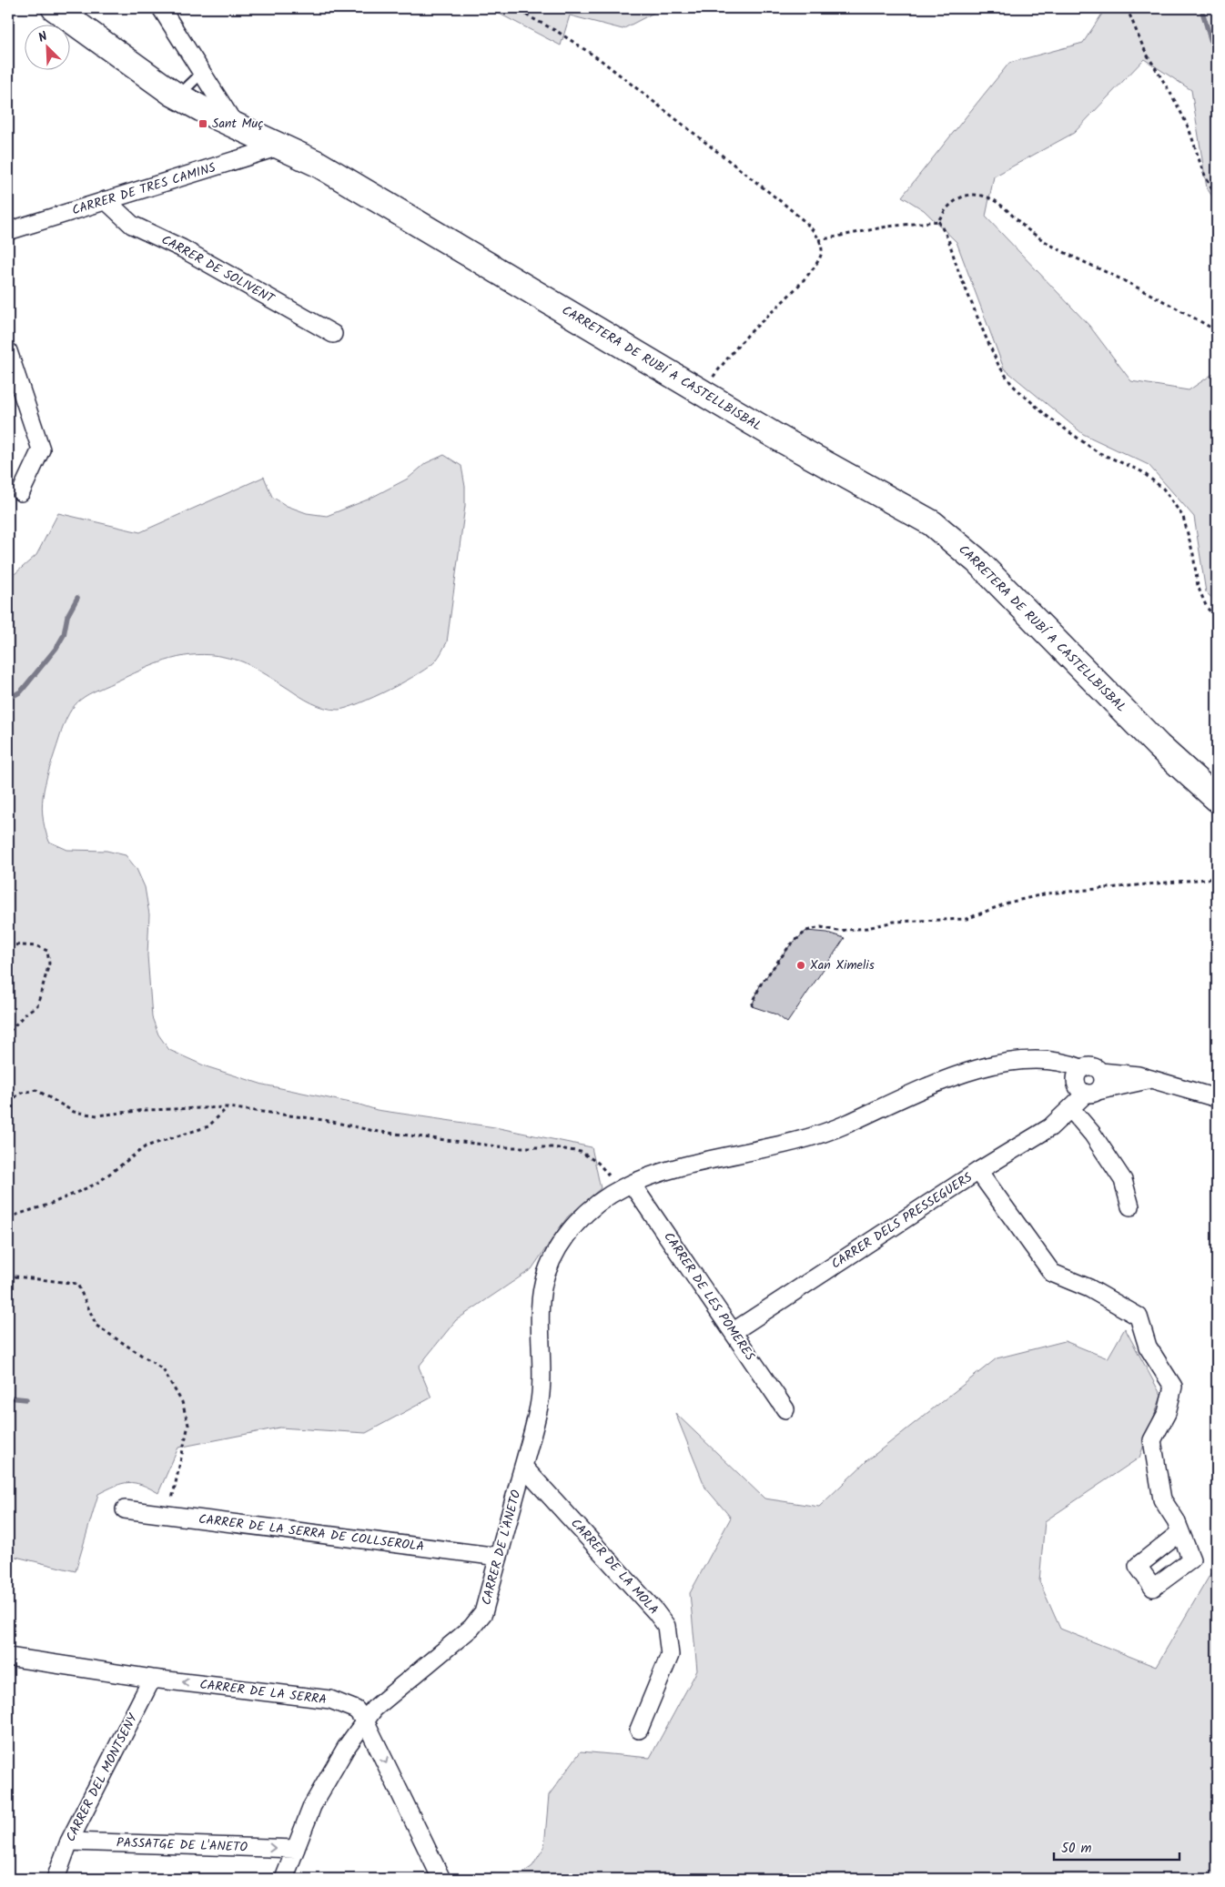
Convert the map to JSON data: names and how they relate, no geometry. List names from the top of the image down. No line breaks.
{"streets":{"street":["CARRER DE TRES CAMINS","CARRER DE SOLIVENT","CARRETERA DE RUBÍ A CASTELLBISBAL","CARRER DELS PRESSEGUERS","CARRER DE LES POMERES","CARRER DE LA SERRA DE COLLSEROLA","CARRER DE L'ANETO","CARRER DE LA MOLA","CARRER DE LA SERRA","CARRER DEL MONTSENY","PASSATGE DE L'ANETO"]},"crossings":[["CARRER DE TRES CAMINS","CARRER DE SOLIVENT"],["CARRER DE TRES CAMINS","CARRETERA DE RUBÍ A CASTELLBISBAL"],["CARRER DELS PRESSEGUERS","CARRER DE LES POMERES"],["CARRER DE LES POMERES","CARRER DE L'ANETO"],["CARRER DE LA SERRA DE COLLSEROLA","CARRER DE L'ANETO"],["CARRER DE L'ANETO","CARRER DE LA MOLA"],["CARRER DE L'ANETO","CARRER DE LA SERRA"],["CARRER DE L'ANETO","PASSATGE DE L'ANETO"],["CARRER DE LA SERRA","CARRER DEL MONTSENY"],["CARRER DEL MONTSENY","PASSATGE DE L'ANETO"]],"one_way":["PASSATGE DE L'ANETO"],"places":{"transit":["Sant Muç"],"other":["Xan Ximelis"]},"scale_bar":"50 m","north":"top left"}
